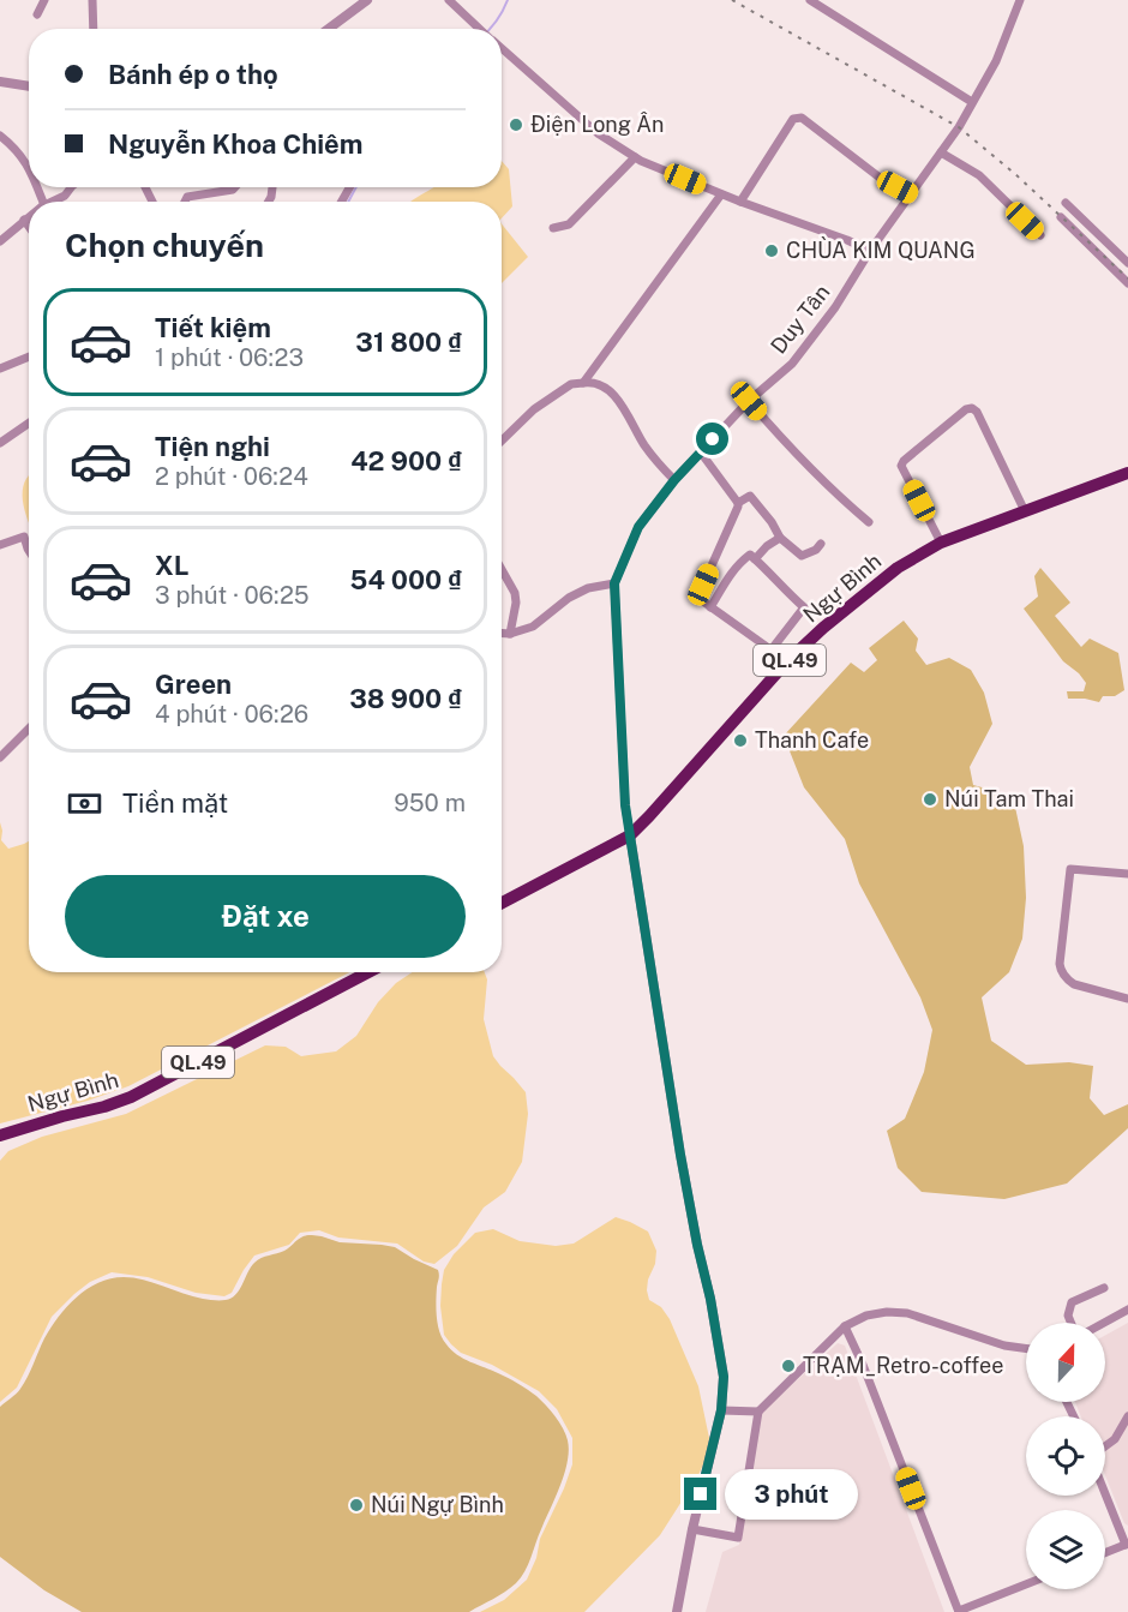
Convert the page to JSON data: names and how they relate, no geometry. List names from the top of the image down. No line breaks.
{"streets":{"highway":["Ngự Bình","QL.49"],"street":["Duy Tân"]},"crossings":[["Duy Tân","Ngự Bình"]],"places":["Điện Long Ân","CHÙA KIM QUANG","Thanh Cafe","Núi Tam Thai","TRẠM_Retro-coffee","Núi Ngự Bình"],"north":"top","page":{"banner":["Bánh ép o thọ","Nguyễn Khoa Chiêm"],"heading":"Chọn chuyến","list":[{"name":"Tiết kiệm","note":"1 phút · 06:23","value":"31 800 ₫"},{"name":"Tiện nghi","note":"2 phút · 06:24","value":"42 900 ₫"},{"name":"XL","note":"3 phút · 06:25","value":"54 000 ₫"},{"name":"Green","note":"4 phút · 06:26","value":"38 900 ₫"}],"pay":["Tiền mặt","950 m"],"buttons":"Đặt xe","bubble":"3 phút"}}
